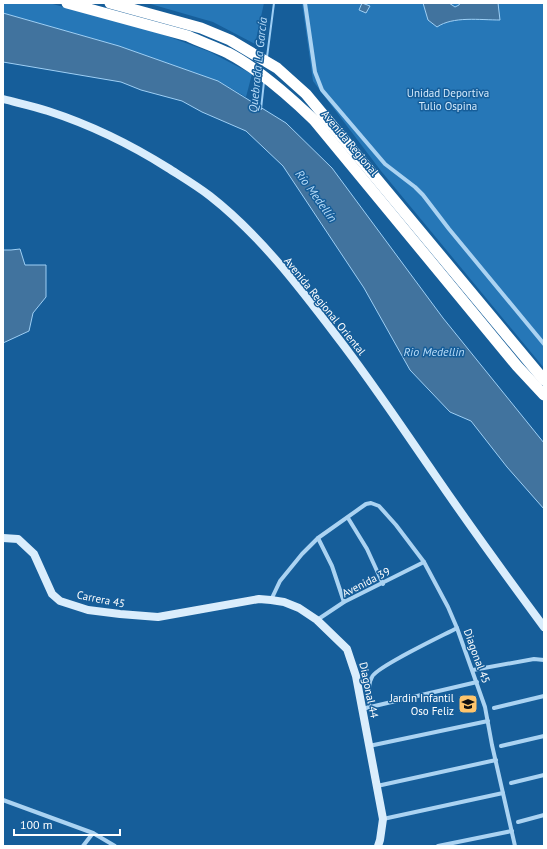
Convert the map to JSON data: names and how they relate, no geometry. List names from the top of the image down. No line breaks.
{"streets":{"highway":["Avenida Regional"],"main road":["Avenida Regional Oriental","Carrera 45","Diagonal 44"],"street":["Avenida 39","Diagonal 45"]},"crossings":[["Avenida 39","Diagonal 45"],["Avenida 39","Diagonal 44"],["Carrera 45","Diagonal 44"]],"water":["Quebrada La García","Río Medellín","Rio Medellin"],"parks":["Unidad Deportiva Tulio Ospina"],"places":{"school or university":["Jardin Infantil Oso Feliz"]},"scale_bar":"100 m"}
